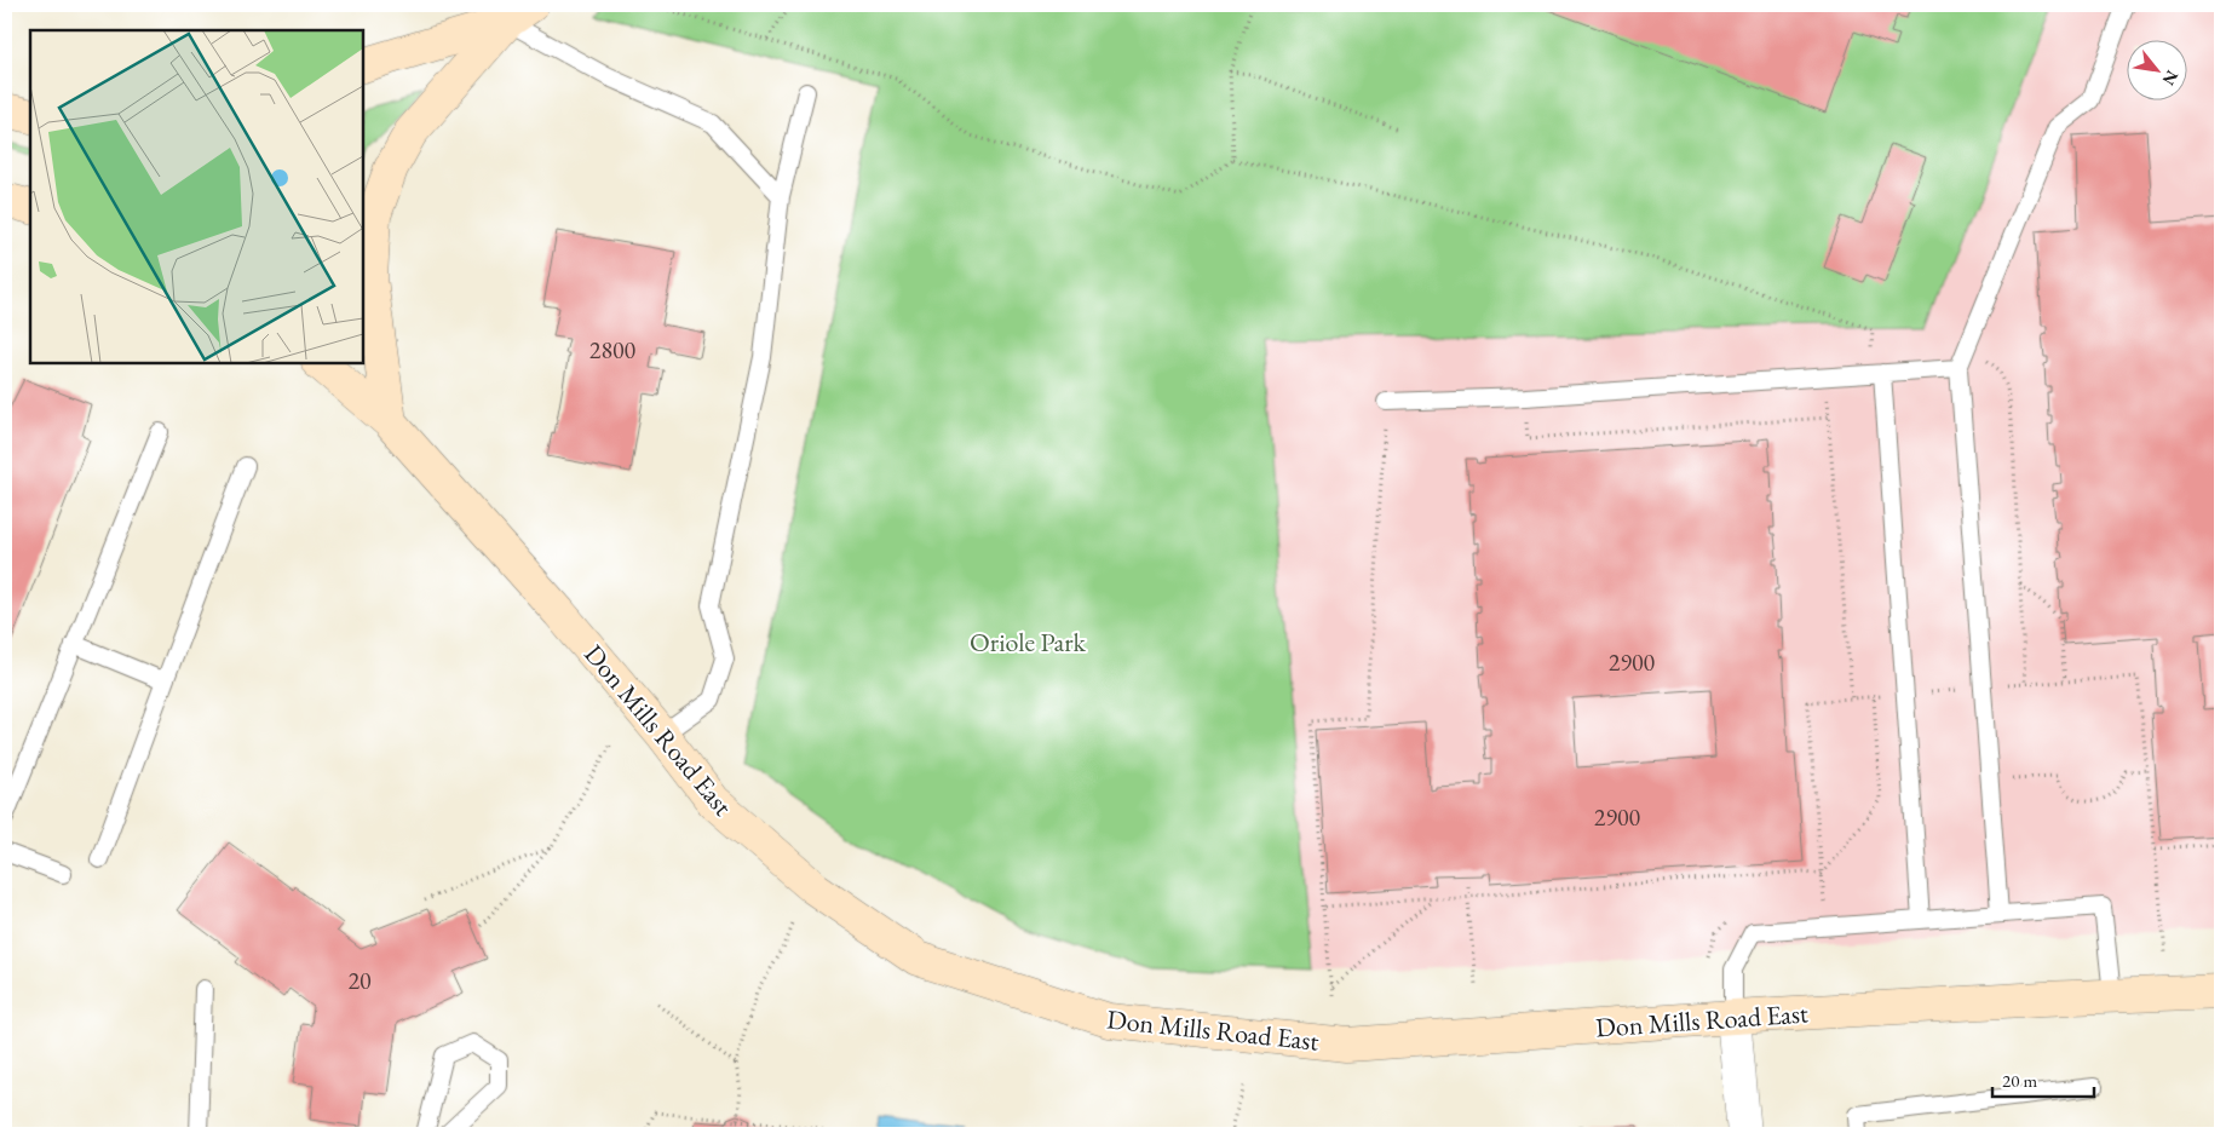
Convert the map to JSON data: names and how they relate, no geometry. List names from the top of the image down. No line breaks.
{"streets":{"main road":["Don Mills Road East"]},"parks":["Oriole Park"],"house_numbers":["2800","2900","2900","20"],"scale_bar":"20 m","north":"bottom right"}
